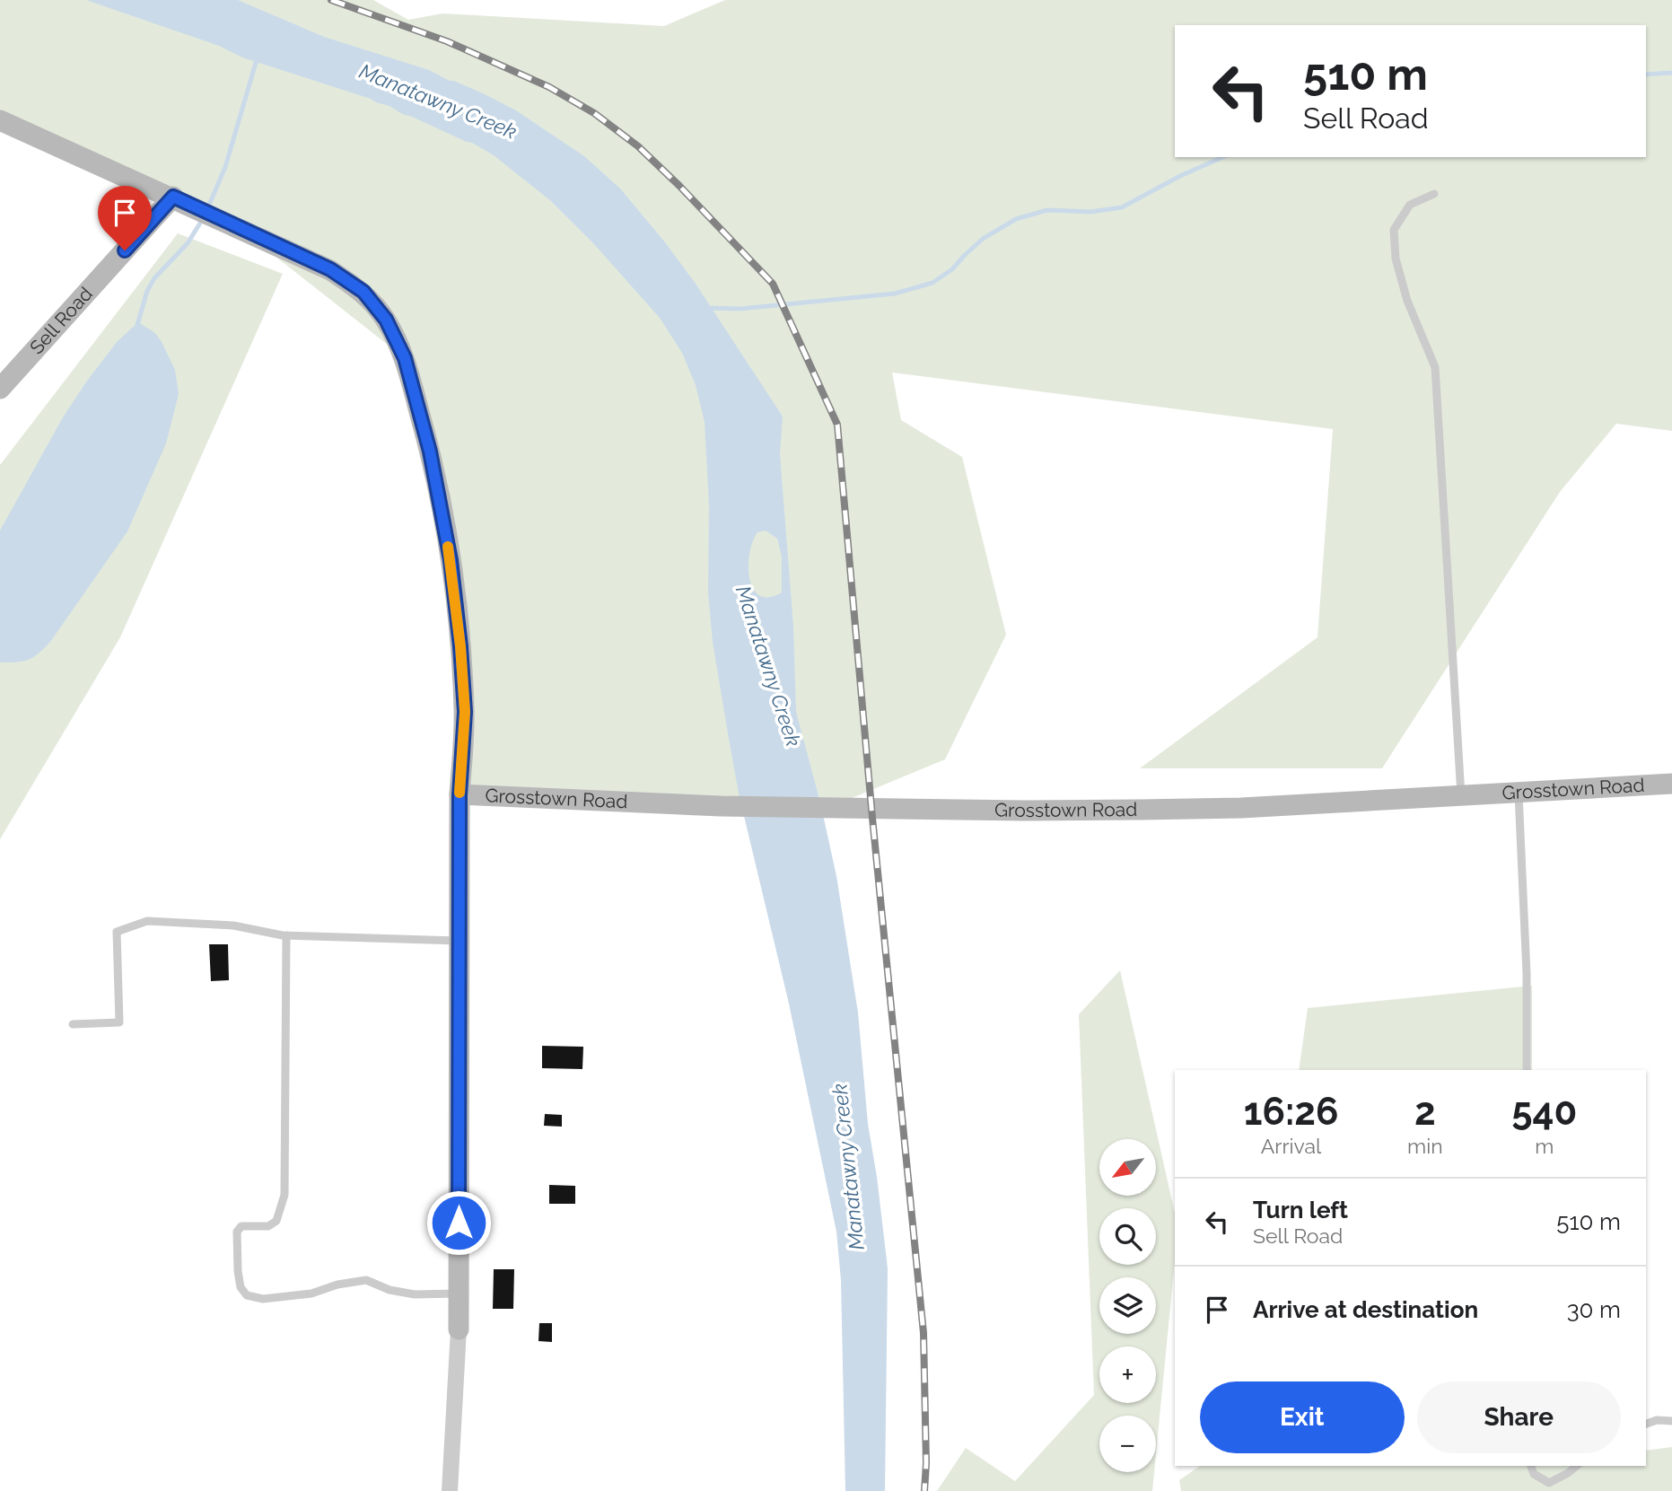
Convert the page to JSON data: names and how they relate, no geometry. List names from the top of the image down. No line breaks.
{"streets":{"street":["Sell Road","Grosstown Road"]},"water":["Manatawny Creek"],"north":"bottom left","page":{"turn":["510 m","Sell Road"],"eta":["16:26","Arrival","2","min","540","m"],"map_buttons":["+","−"],"list":[{"name":"Turn left","note":"Sell Road","value":"510 m"},{"name":"Arrive at destination","value":"30 m"}],"buttons":["Exit","Share"]}}
